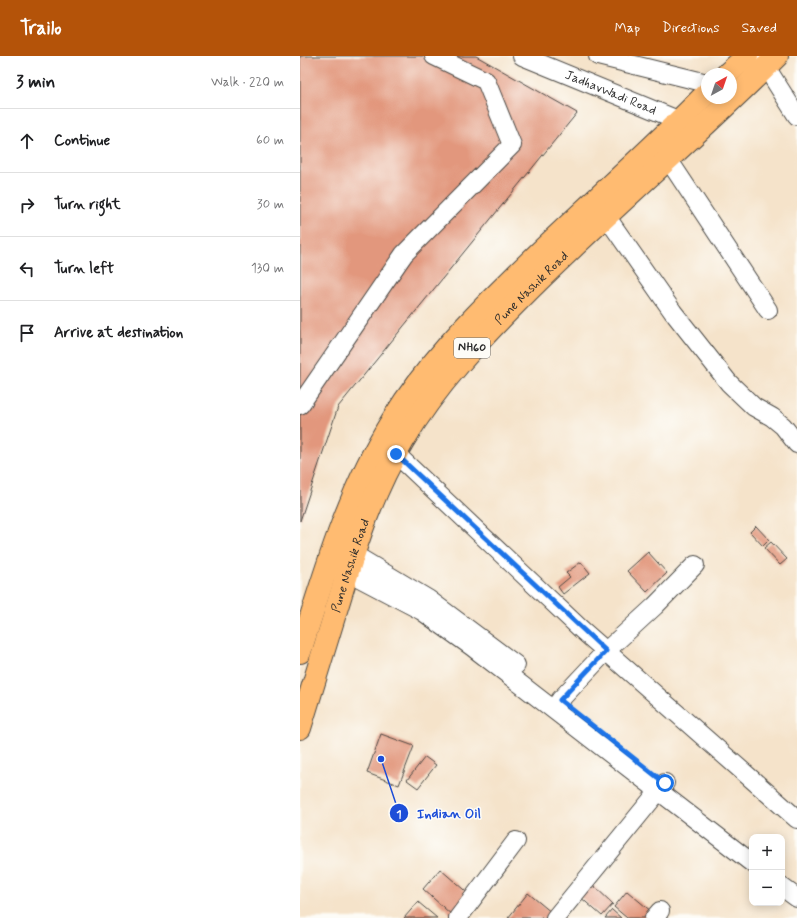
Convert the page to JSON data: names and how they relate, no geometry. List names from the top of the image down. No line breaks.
{"streets":{"highway":["Pune Nashik Road","NH60"],"street":["JadhavWadi Road"]},"crossings":[["JadhavWadi Road","Pune Nashik Road"]],"places":["Indian Oil"],"north":"top right","page":{"header":"Trailo","nav":["Map","Directions","Saved"],"heading":["3 min","Walk · 220 m"],"list":[["Continue","60 m"],["Turn right","30 m"],["Turn left","130 m"],"Arrive at destination"],"map_buttons":["+","−"]}}
